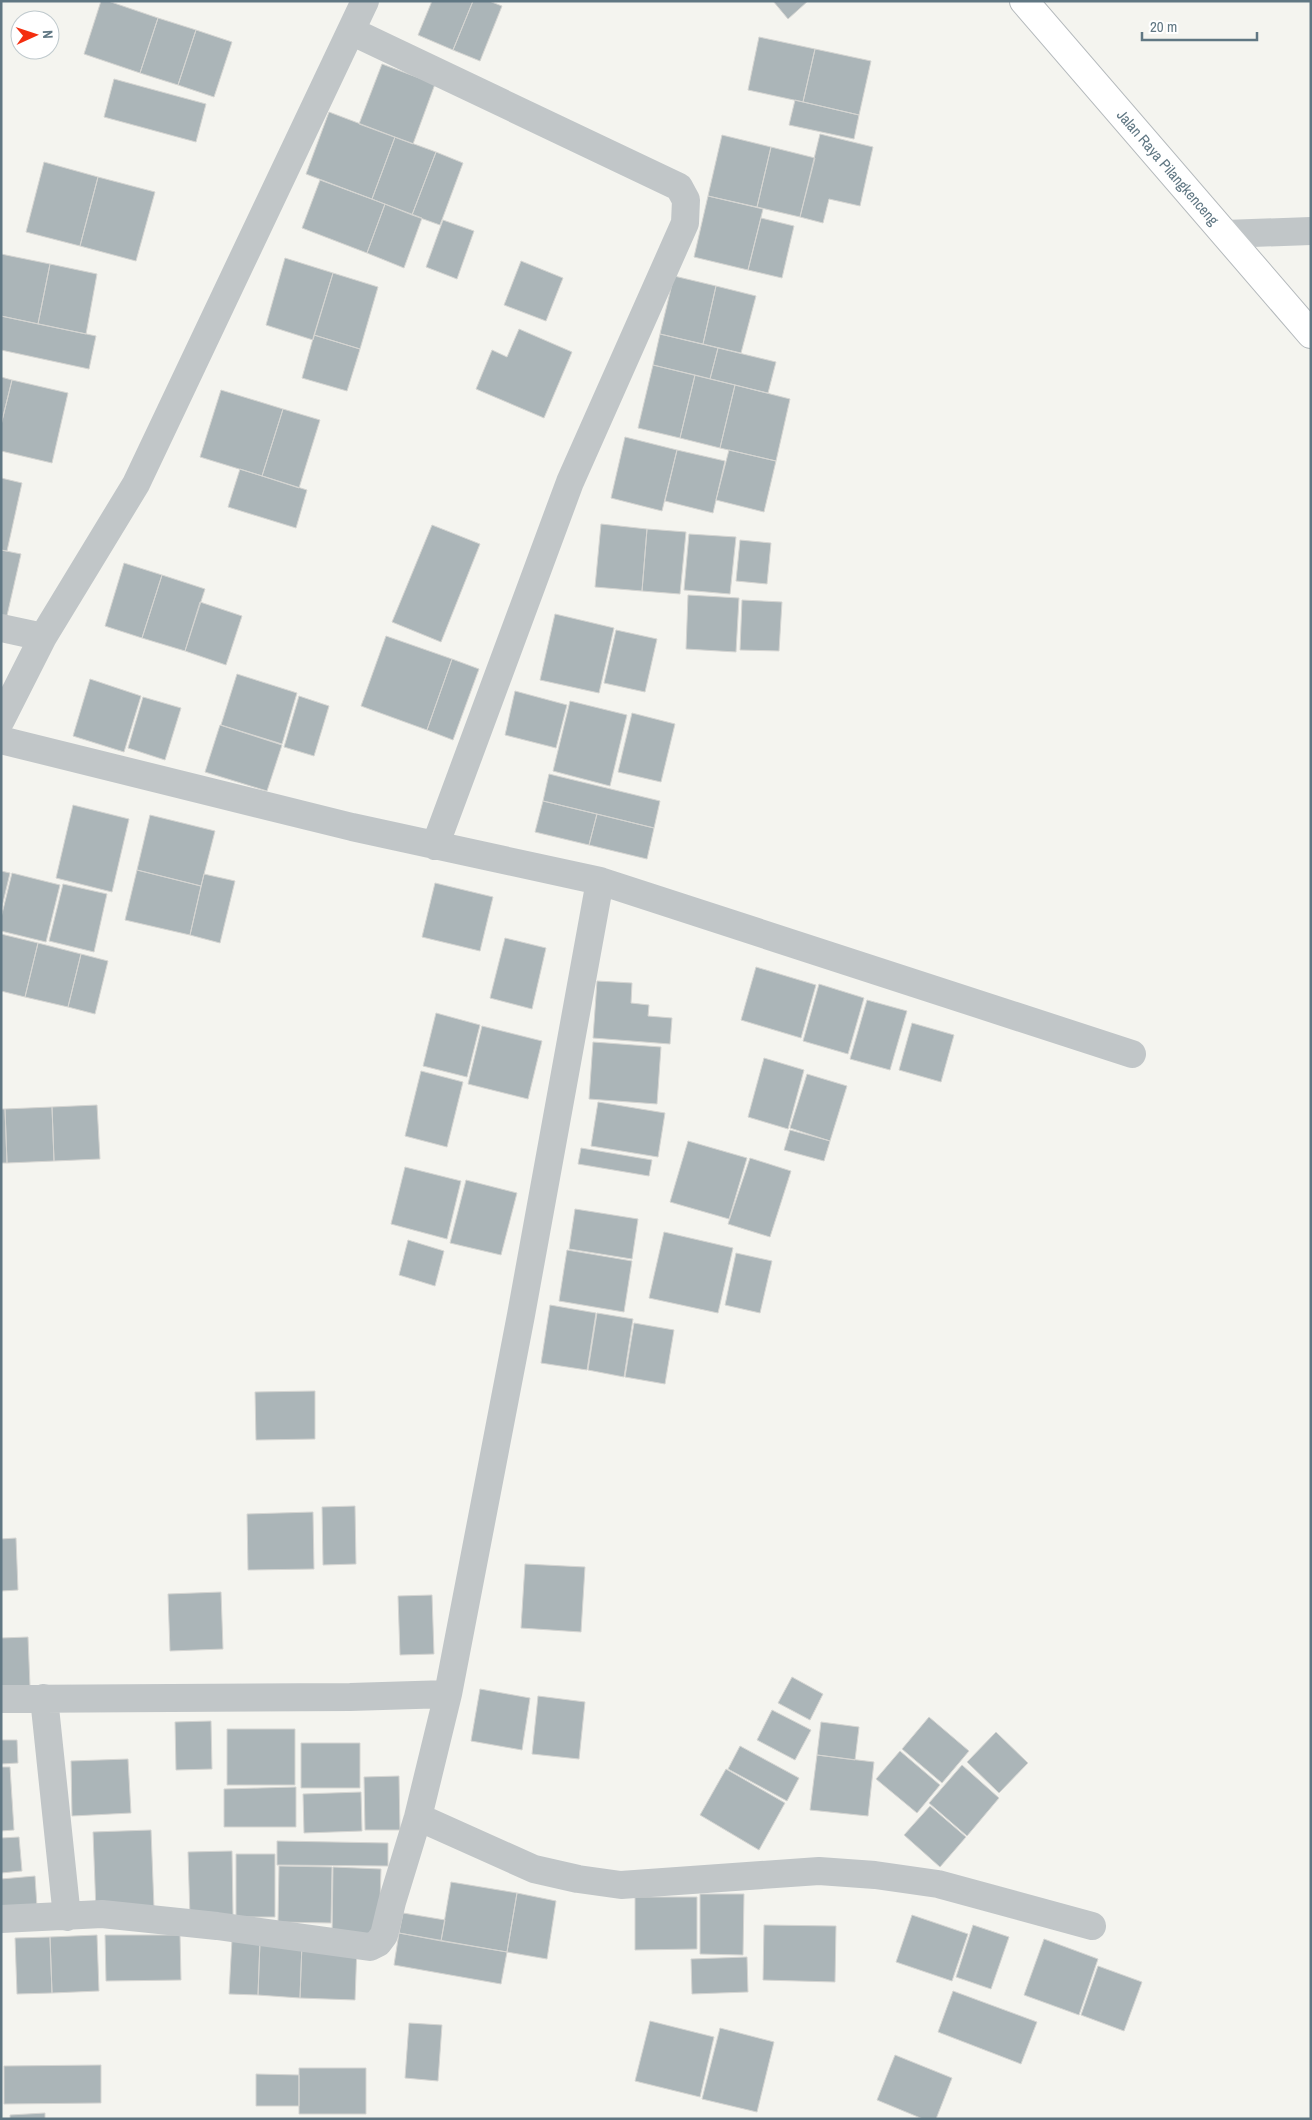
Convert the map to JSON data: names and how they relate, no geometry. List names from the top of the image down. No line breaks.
{"streets":{"main road":["Jalan Raya Pilangkenceng"]},"scale_bar":"20 m","north":"right"}
